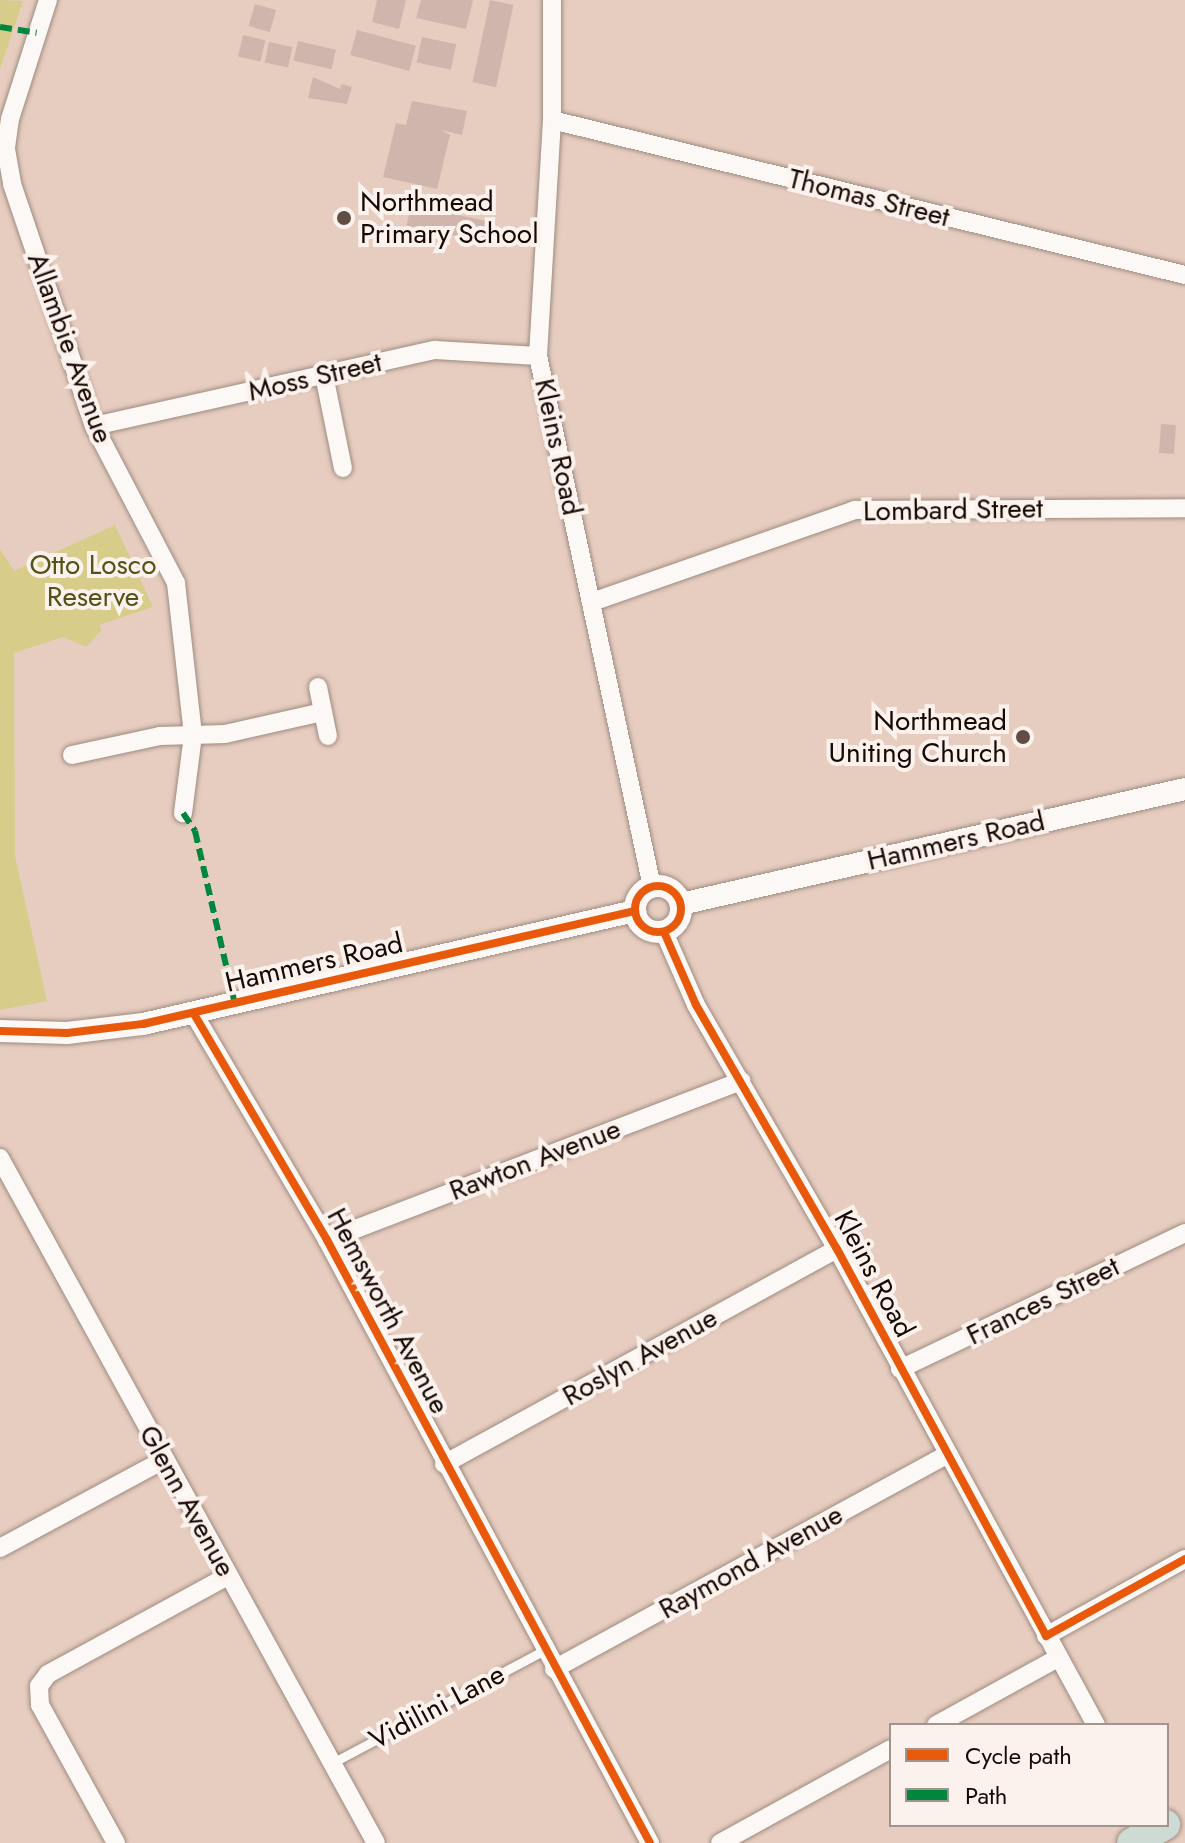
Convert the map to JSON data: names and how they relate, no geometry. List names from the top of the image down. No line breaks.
{"streets":{"street":["Thomas Street","Allambie Avenue","Moss Street","Kleins Road","Lombard Street","Hammers Road","Rawton Avenue","Frances Street","Hemsworth Avenue","Roslyn Avenue","Glenn Avenue","Raymond Avenue"],"lane":["Vidilini Lane"]},"crossings":[["Thomas Street","Kleins Road"],["Allambie Avenue","Moss Street"],["Moss Street","Kleins Road"],["Kleins Road","Lombard Street"],["Kleins Road","Hammers Road"],["Kleins Road","Rawton Avenue"],["Kleins Road","Frances Street"],["Kleins Road","Roslyn Avenue"],["Kleins Road","Raymond Avenue"],["Hammers Road","Hemsworth Avenue"],["Rawton Avenue","Hemsworth Avenue"],["Hemsworth Avenue","Roslyn Avenue"],["Hemsworth Avenue","Raymond Avenue"],["Hemsworth Avenue","Vidilini Lane"],["Glenn Avenue","Vidilini Lane"]],"parks":["Otto Losco Reserve"],"places":["Northmead Primary School","Northmead Uniting Church"],"legend":["Cycle path","Path"]}
